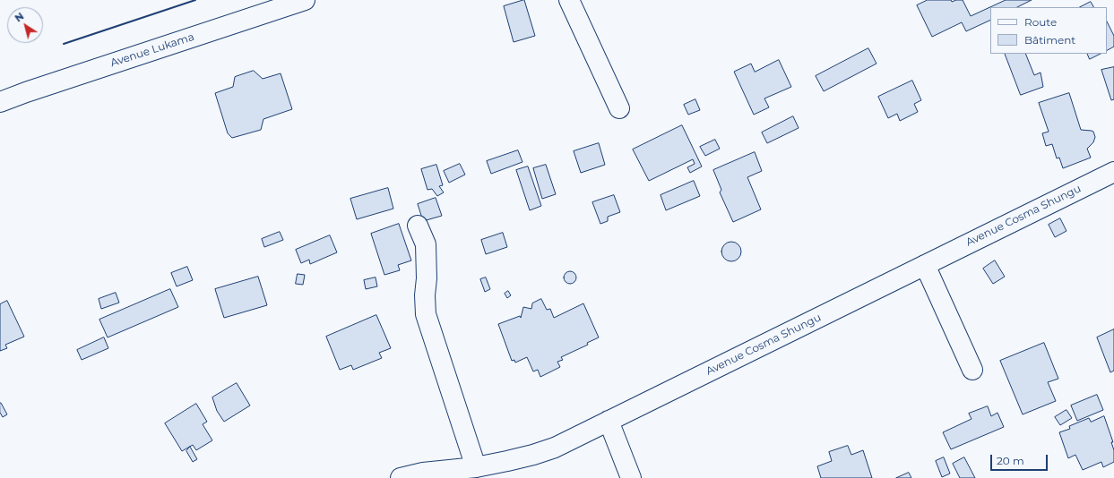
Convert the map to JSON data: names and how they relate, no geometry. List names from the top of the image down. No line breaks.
{"streets":{"street":["Avenue Lukama","Avenue Cosma Shungu"]},"legend":["Route","Bâtiment"],"scale_bar":"20 m","north":"top left"}
